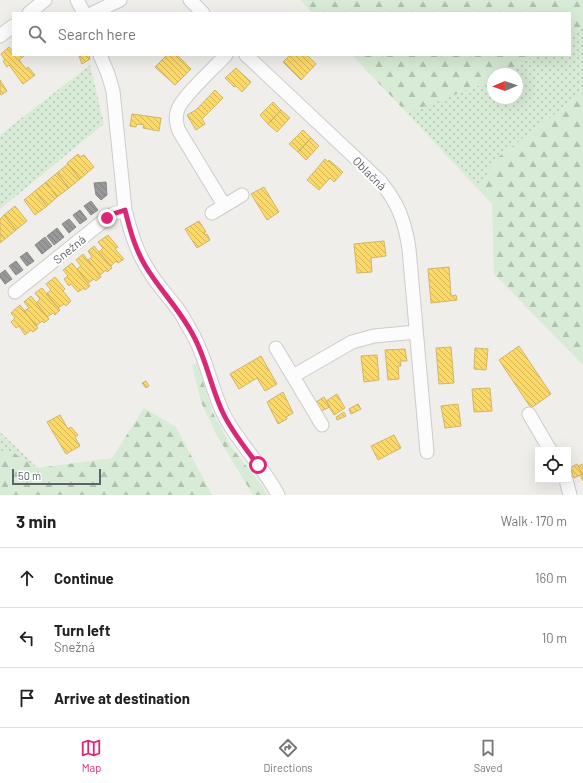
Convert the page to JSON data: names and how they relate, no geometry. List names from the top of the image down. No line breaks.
{"streets":{"street":["Oblačná","Snežná"]},"scale_bar":"50 m","north":"left","page":{"search":"Search here","scale":"50 m","heading":["3 min","Walk · 170 m"],"list":[["Continue","160 m"],["Turn left","Snežná","10 m"],"Arrive at destination"],"nav":["Map","Directions","Saved"]}}
